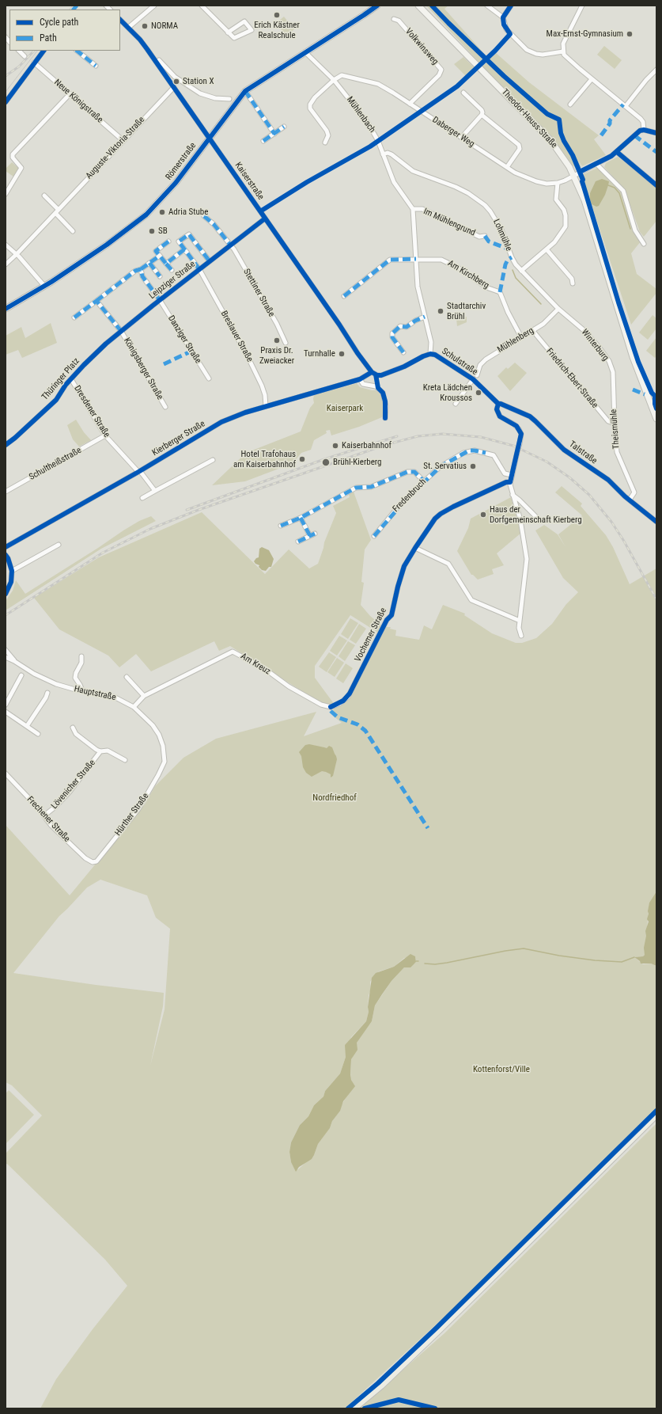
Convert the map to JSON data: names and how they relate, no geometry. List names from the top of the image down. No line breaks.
{"streets":{"main road":["Theodor-Heuss-Straße","Römerstraße"],"street":["Volkwinsweg","Neue Königstraße","Mühlenbach","Daberger Weg","Auguste-Viktoria-Straße","Kaiserstraße","Im Mühlengrund","Lohmühle","Am Kirchberg","Leipziger Straße","Stettiner Straße","Breslauer Straße","Danziger Straße","Mühlenberg","Winterburg","Schulstraße","Königsberger Straße","Friedrich-Ebert-Straße","Thüringer Platz","Dresdener Straße","Theismühle","Kierberger Straße","Talstraße","Schultheißstraße","Fredenbruch","Vochemer Straße","Am Kreuz","Hauptstraße","Lövenicher Straße","Hürther Straße","Frechener Straße"]},"crossings":[["Volkwinsweg","Daberger Weg"],["Neue Königstraße","Auguste-Viktoria-Straße"],["Mühlenbach","Daberger Weg"],["Mühlenbach","Römerstraße"],["Mühlenbach","Im Mühlengrund"],["Mühlenbach","Lohmühle"],["Theodor-Heuss-Straße","Daberger Weg"],["Auguste-Viktoria-Straße","Kaiserstraße"],["Römerstraße","Kaiserstraße"],["Kaiserstraße","Leipziger Straße"],["Kaiserstraße","Schulstraße"],["Kaiserstraße","Kierberger Straße"],["Lohmühle","Mühlenberg"],["Lohmühle","Winterburg"],["Am Kirchberg","Mühlenberg"],["Leipziger Straße","Stettiner Straße"],["Leipziger Straße","Breslauer Straße"],["Leipziger Straße","Danziger Straße"],["Leipziger Straße","Königsberger Straße"],["Leipziger Straße","Thüringer Platz"],["Breslauer Straße","Kierberger Straße"],["Mühlenberg","Winterburg"],["Mühlenberg","Friedrich-Ebert-Straße"],["Winterburg","Theismühle"],["Schulstraße","Kierberger Straße"],["Schulstraße","Talstraße"],["Friedrich-Ebert-Straße","Theismühle"],["Thüringer Platz","Dresdener Straße"],["Dresdener Straße","Kierberger Straße"],["Dresdener Straße","Schultheißstraße"],["Theismühle","Talstraße"],["Vochemer Straße","Am Kreuz"],["Am Kreuz","Hauptstraße"],["Hauptstraße","Hürther Straße"],["Lövenicher Straße","Frechener Straße"],["Hürther Straße","Frechener Straße"]],"parks":["Kaiserpark","Nordfriedhof","Kottenforst/Ville"],"places":["Erich Kästner Realschule","NORMA","Max-Ernst-Gymnasium","Station X","Adria Stube","SB","Stadtarchiv Brühl","Praxis Dr. Zweiacker","Turnhalle","Kreta Lädchen Kroussos","Kaiserbahnhof","Hotel Trafohaus am Kaiserbahnhof","Brühl-Kierberg","St. Servatius","Haus der Dorfgemeinschaft Kierberg"],"legend":["Cycle path","Path"]}
